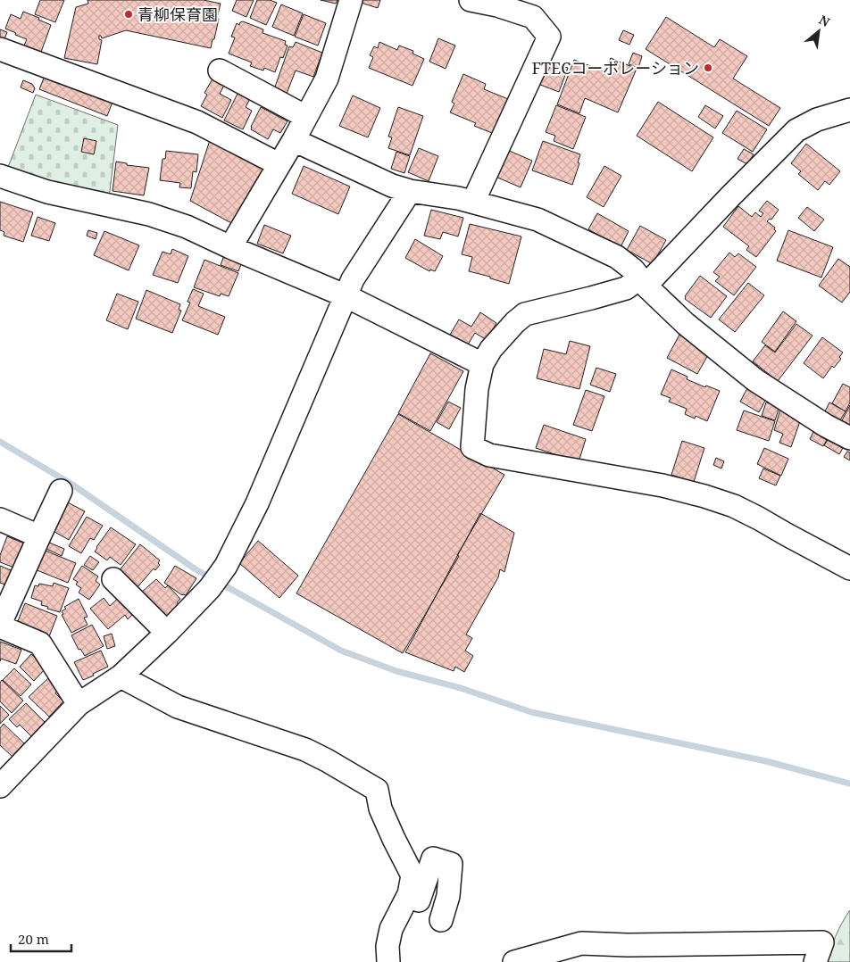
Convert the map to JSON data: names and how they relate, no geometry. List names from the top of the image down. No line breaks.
{"places":["青柳保育園","FTECコーポレーション"],"scale_bar":"20 m","north":"top right"}
